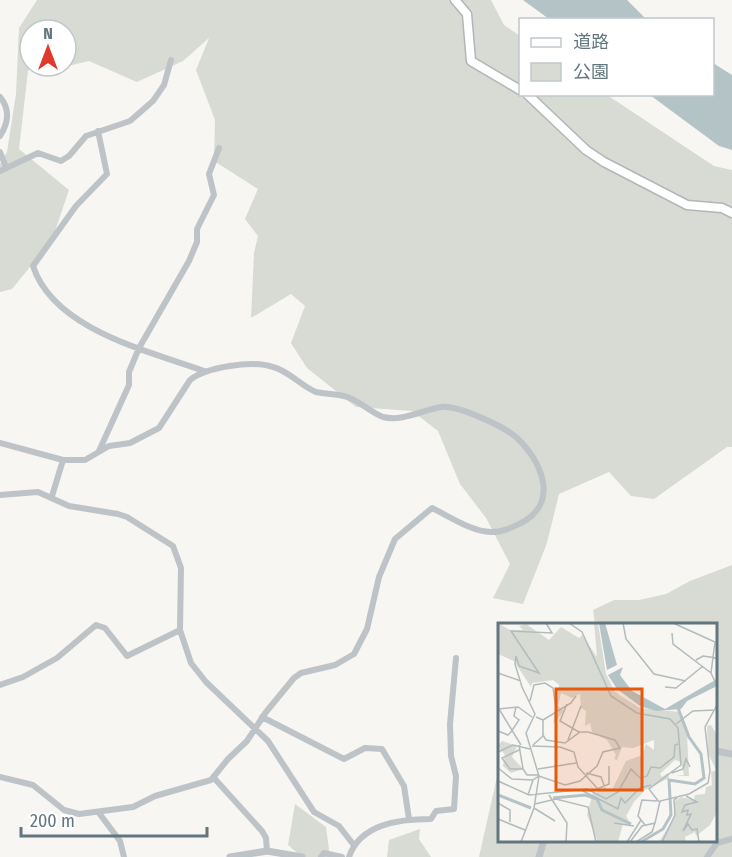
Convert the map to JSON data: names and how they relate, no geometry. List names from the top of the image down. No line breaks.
{"legend":["道路","公園"],"scale_bar":"200 m","north":"top"}
